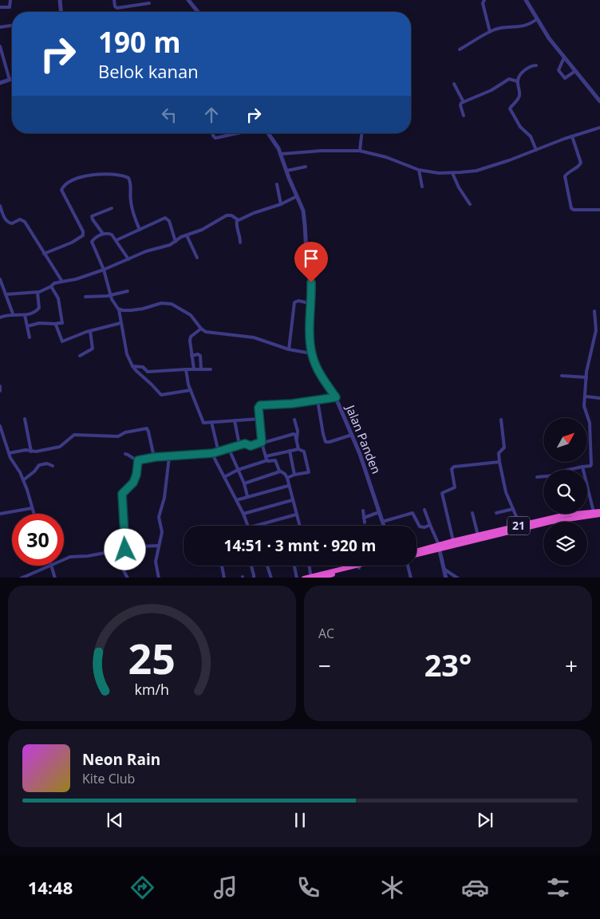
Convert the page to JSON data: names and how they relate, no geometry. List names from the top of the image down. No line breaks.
{"streets":{"highway":["21"],"street":["Jalan Panden"]},"north":"top right","page":{"turn":["190 m","Belok kanan"],"limit":"30","trip":"14:51 · 3 mnt · 920 m","tile":"AC","heat":["−","23°","+"],"song":["Neon Rain","Kite Club"],"tabs":"14:48","gauge":["25","km/h"]}}
